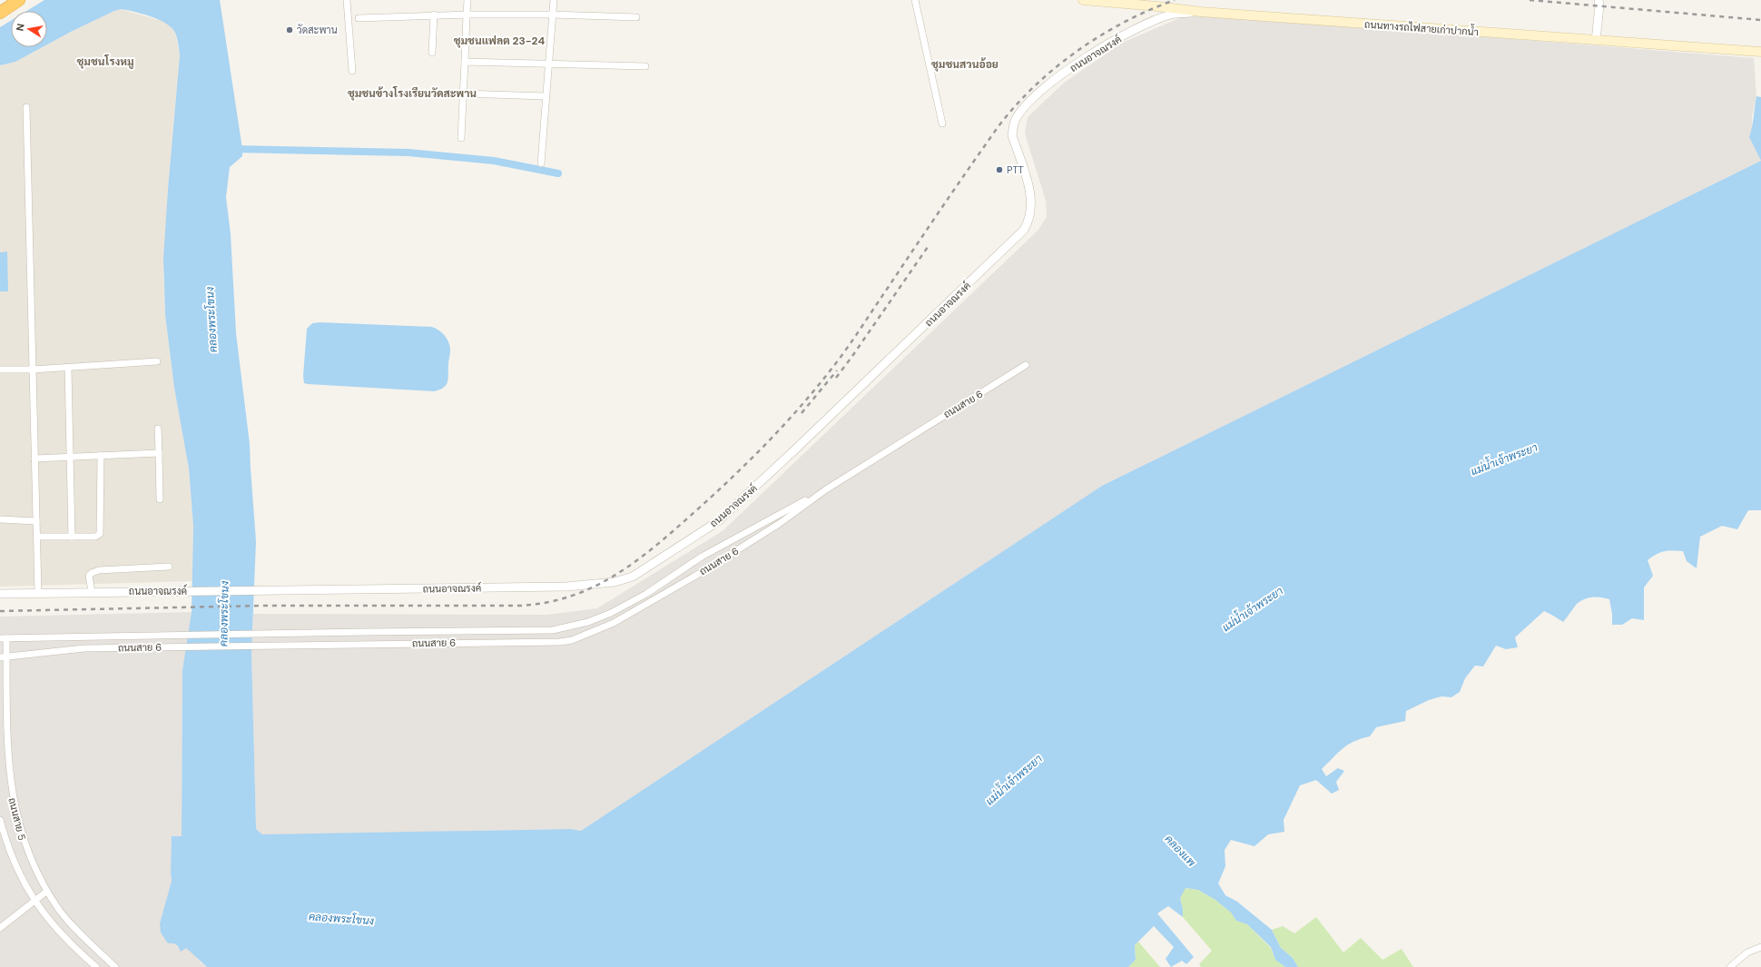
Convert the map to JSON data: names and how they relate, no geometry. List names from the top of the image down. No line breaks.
{"streets":{"main road":["ถนนทางรถไฟสายเก่าปากน้ำ"],"street":["ถนนอาจณรงค์","ถนนสาย 6","ถนนสาย 5"]},"crossings":[["ถนนทางรถไฟสายเก่าปากน้ำ","ถนนอาจณรงค์"],["ถนนสาย 6","ถนนสาย 5"]],"districts":["ชุมชนแฟลต 23-24","ชุมชนโรงหมู","ชุมชนสวนอ้อย","ชุมชนข้างโรงเรียนวัดสะพาน"],"water":["คลองพระโขนง","แม่น้ำเจ้าพระยา","คลองแพ"],"places":["วัดสะพาน","PTT"],"north":"left"}
